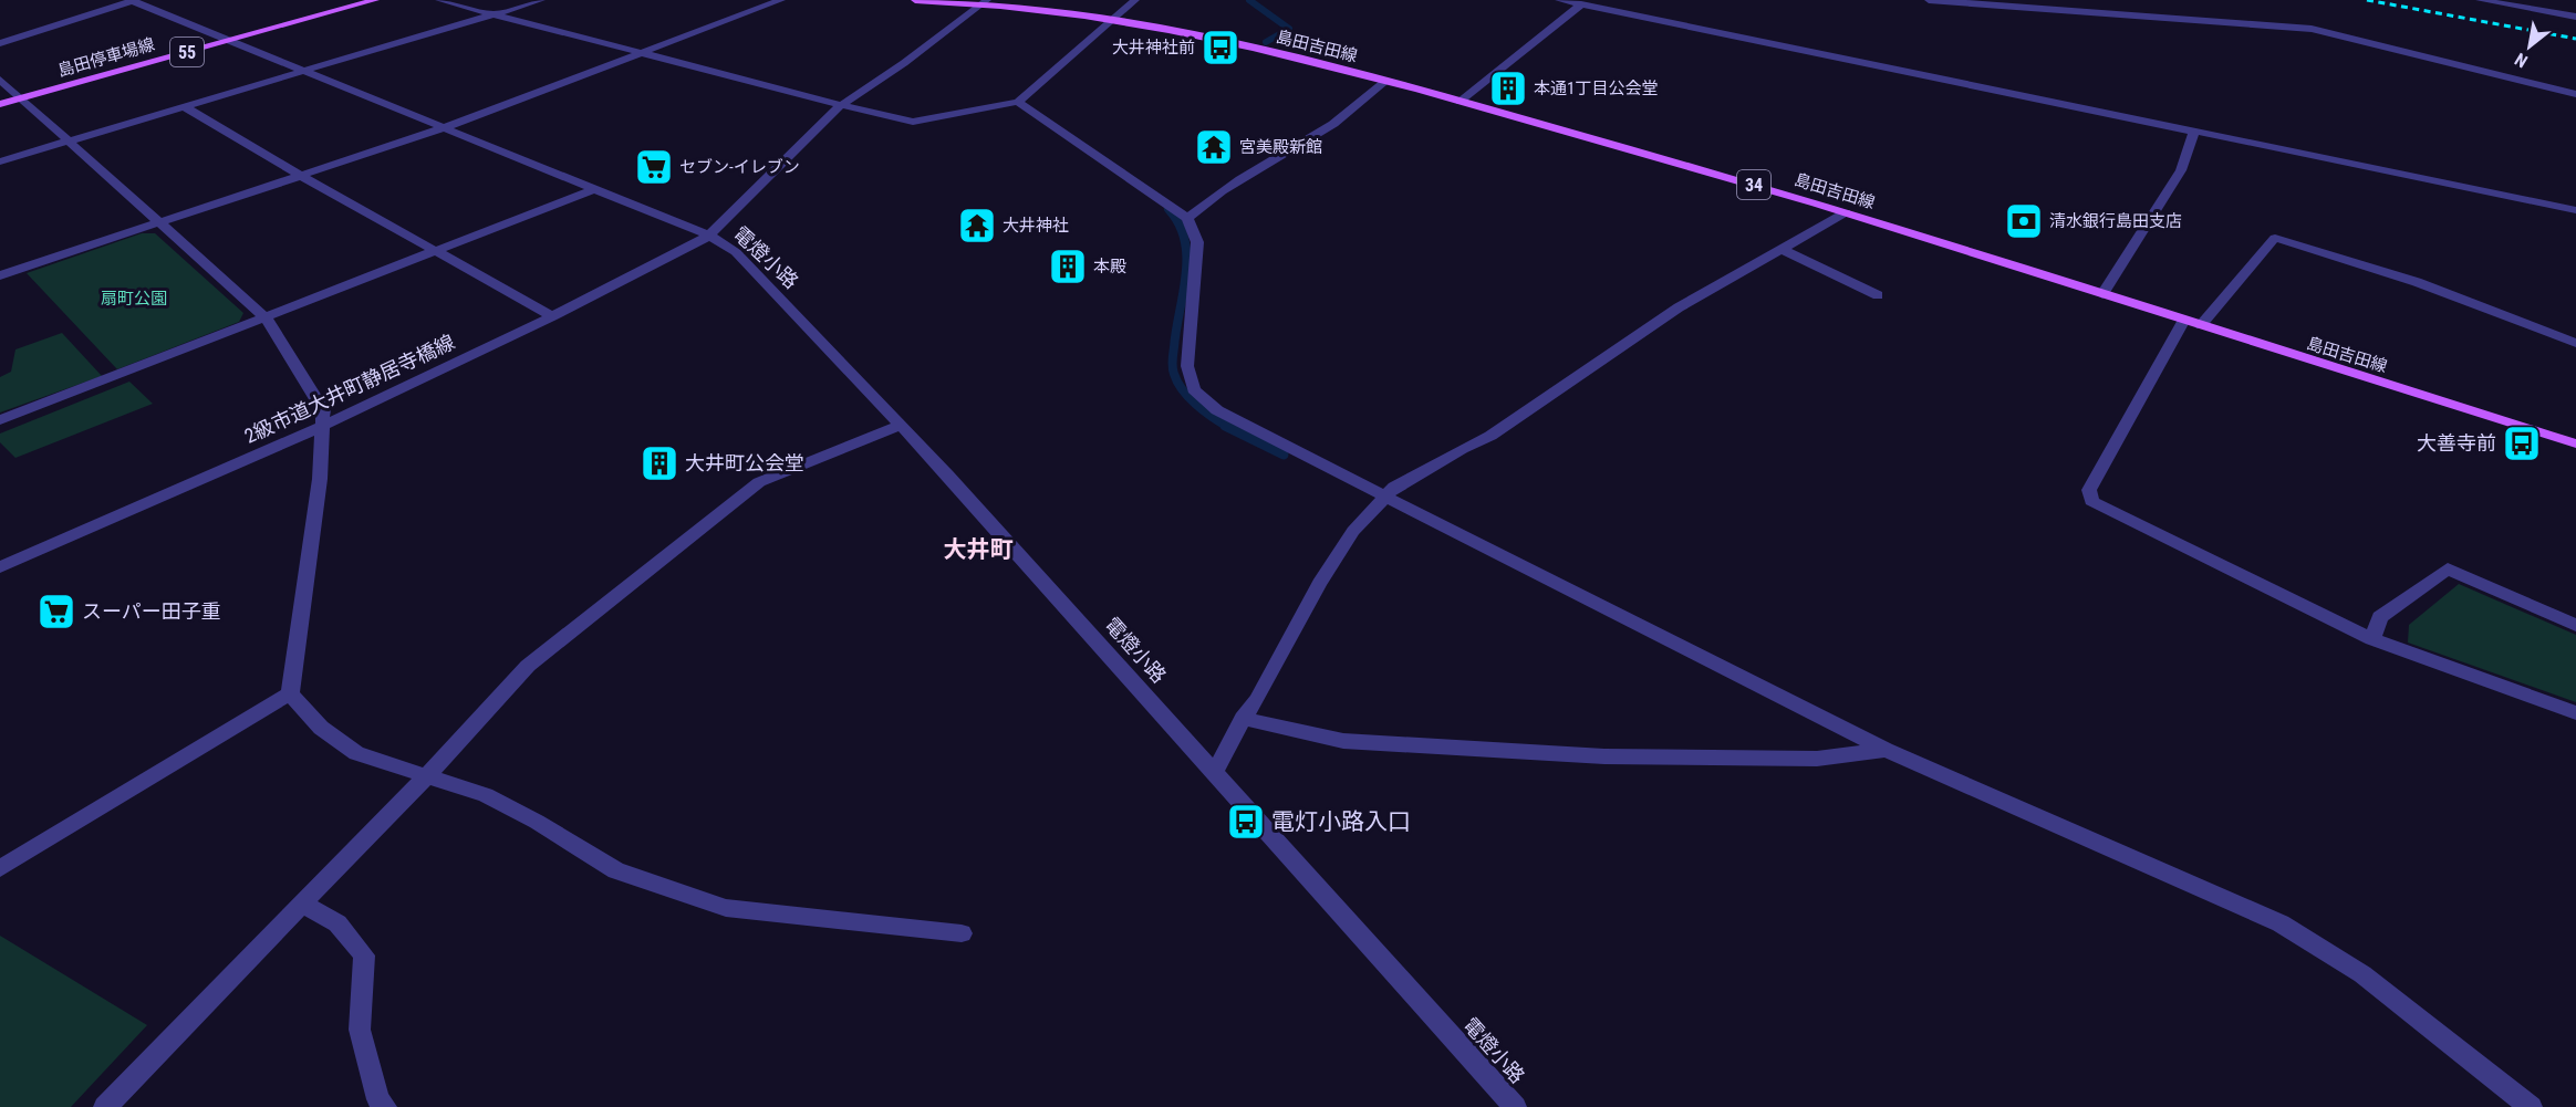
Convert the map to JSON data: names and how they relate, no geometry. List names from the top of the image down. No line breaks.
{"streets":{"main road":["島田吉田線","55","島田停車場線","34"],"street":["電燈小路","2級市道大井町静居寺橋線"]},"crossings":[["島田吉田線","2級市道大井町静居寺橋線"],["島田停車場線","電燈小路"],["電燈小路","2級市道大井町静居寺橋線"]],"districts":["大井町"],"parks":["扇町公園"],"places":{"bus stop":["大井神社前","大善寺前","電灯小路入口"],"building":["本通1丁目公会堂","本殿","大井町公会堂"],"temple":["宮美殿新館","大井神社"],"supermarket":["セブン-イレブン","スーパー田子重"],"bank":["清水銀行島田支店"]},"north":"bottom left"}
